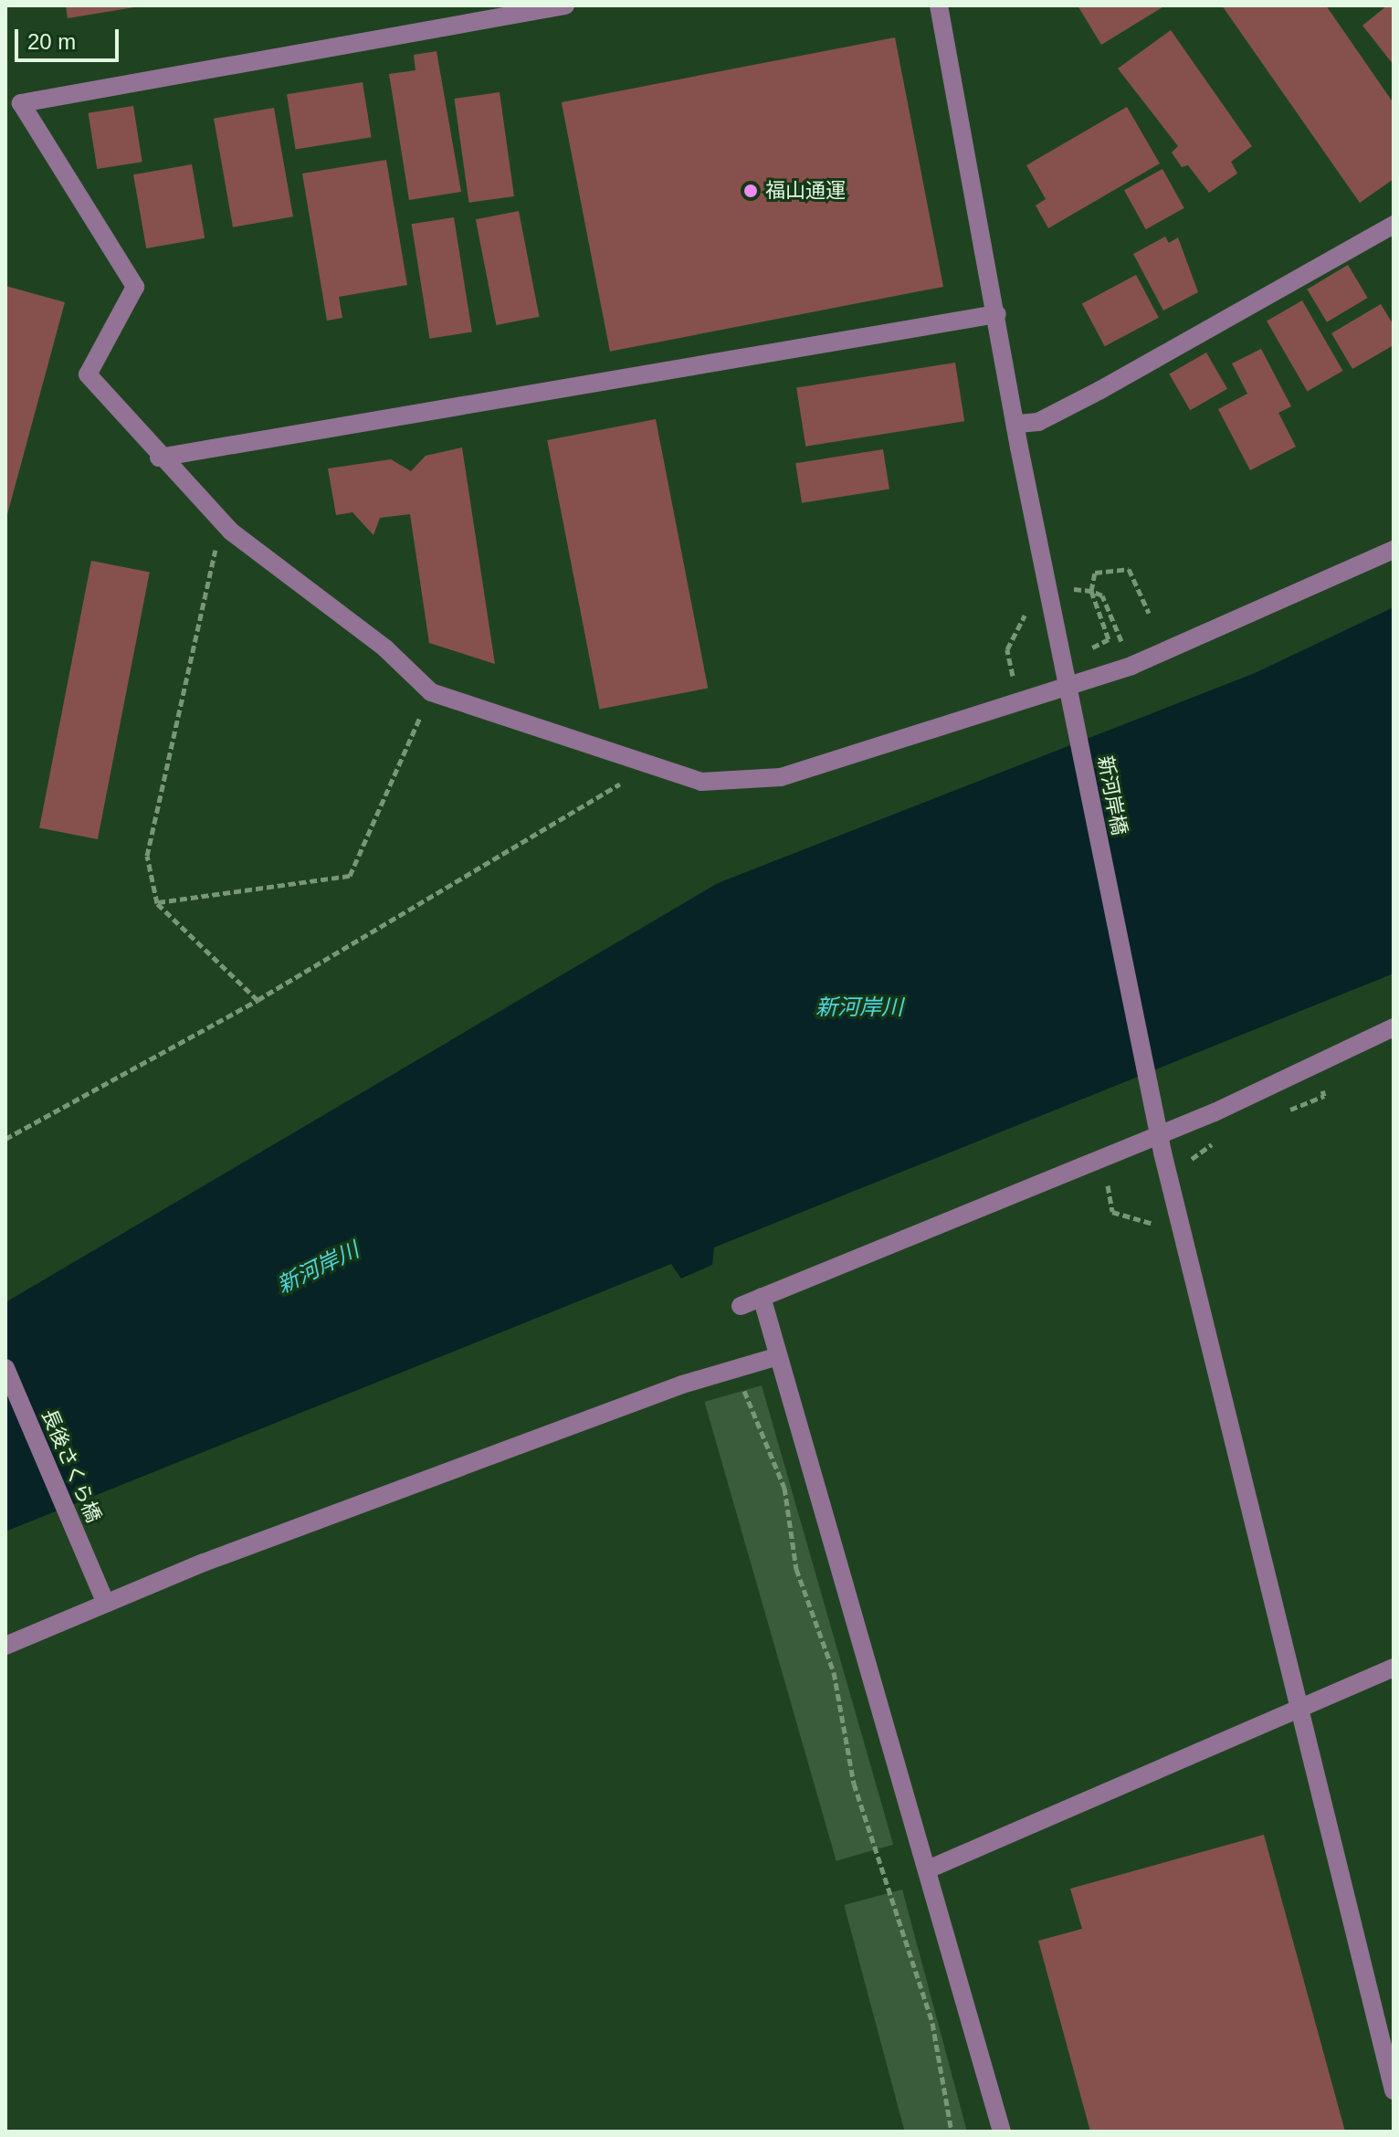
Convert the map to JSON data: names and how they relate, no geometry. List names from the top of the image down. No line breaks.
{"streets":{"street":["新河岸橋","長後さくら橋"]},"water":["新河岸川"],"places":["福山通運"],"scale_bar":"20 m"}
